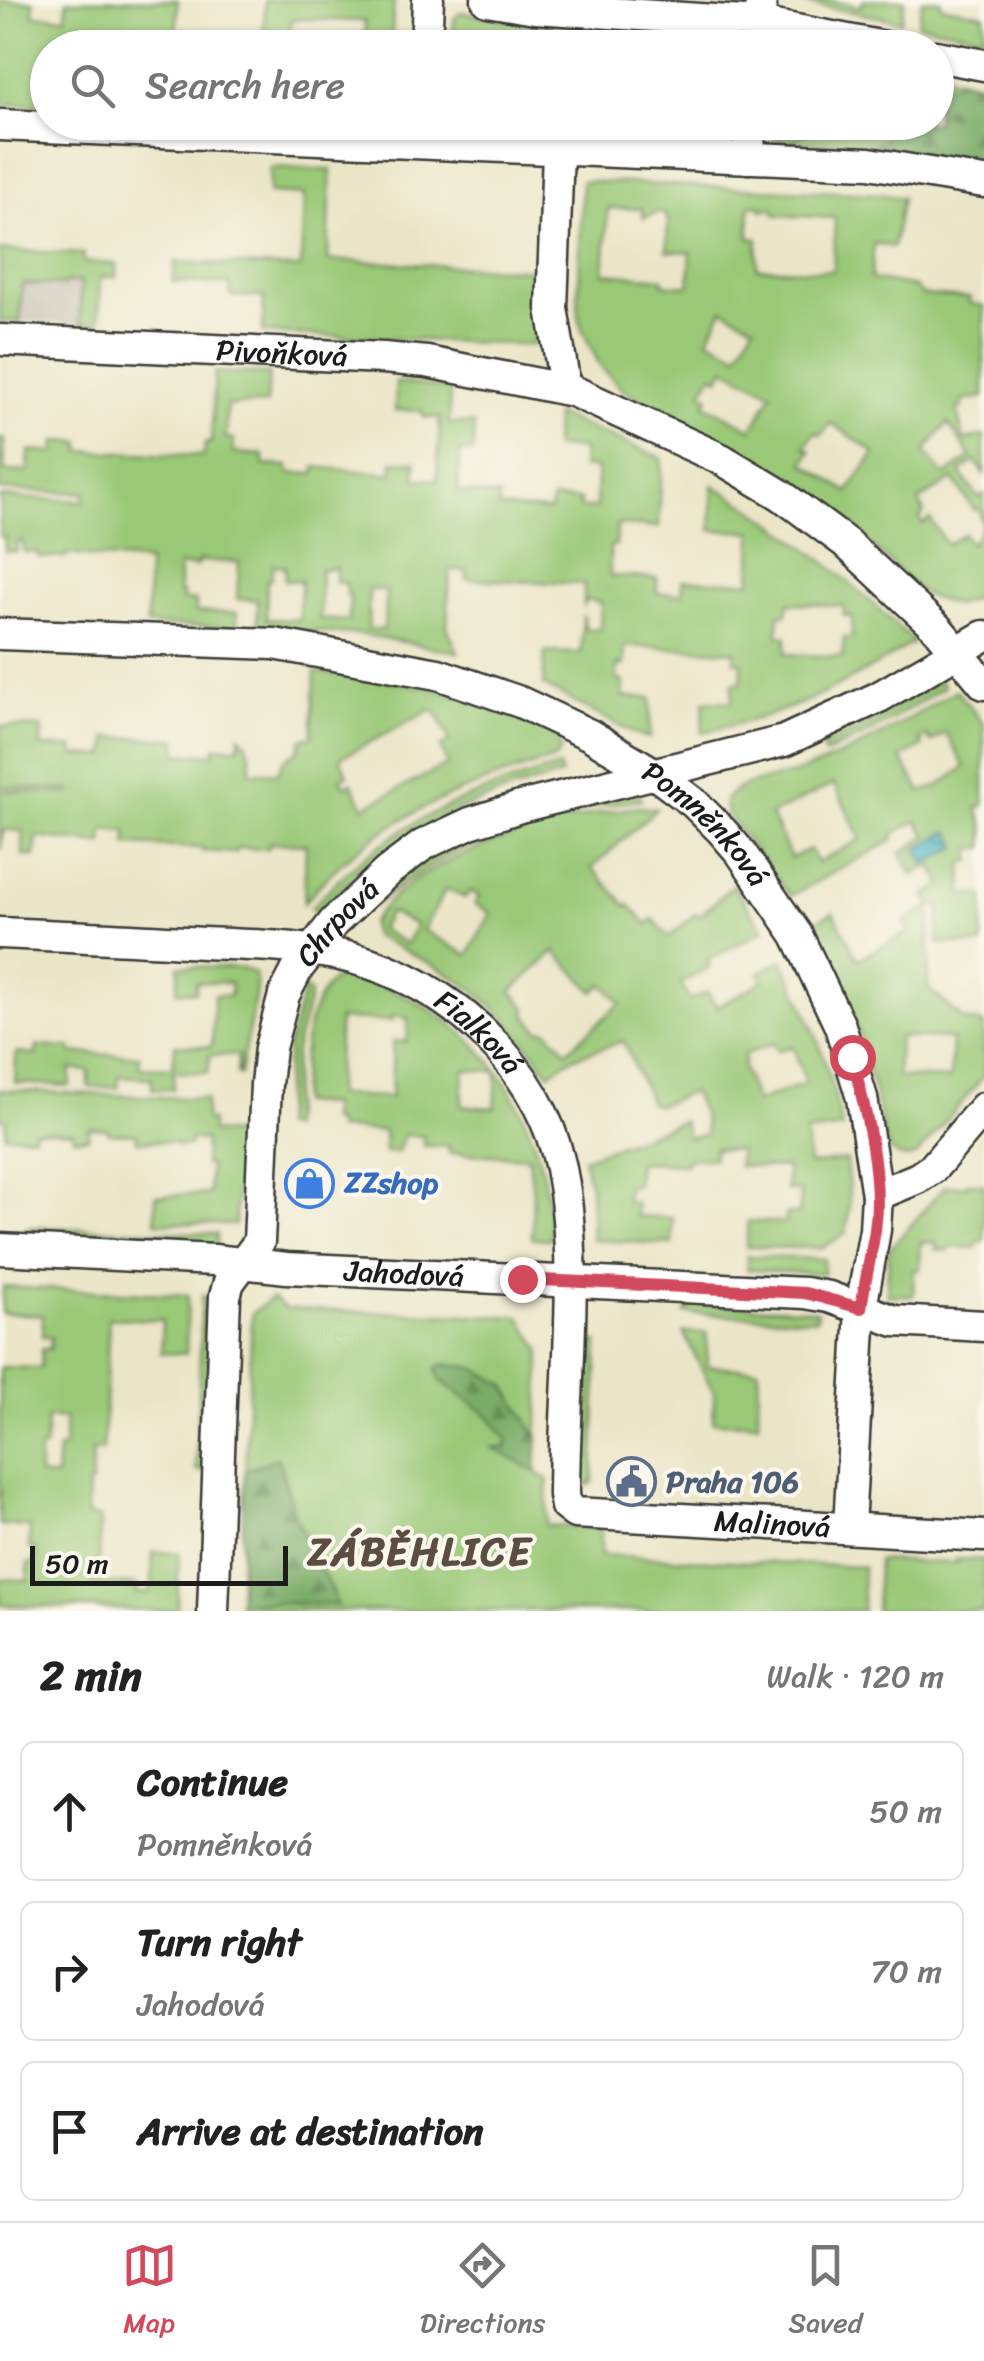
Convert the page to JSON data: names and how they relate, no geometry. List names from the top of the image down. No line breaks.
{"streets":{"street":["Pivoňková","Pomněnková","Chrpová","Fialková","Jahodová","Malinová"]},"crossings":[["Pivoňková","Chrpová"],["Pomněnková","Chrpová"],["Pomněnková","Jahodová"],["Pomněnková","Malinová"],["Chrpová","Fialková"],["Chrpová","Jahodová"],["Fialková","Jahodová"],["Fialková","Malinová"]],"districts":["ZÁBĚHLICE"],"places":{"shop":["ZZshop"],"public building":["Praha 106"]},"scale_bar":"50 m","page":{"search":"Search here","scale":"50 m","heading":["2 min","Walk · 120 m"],"list":[["Continue","Pomněnková","50 m"],["Turn right","Jahodová","70 m"],"Arrive at destination"],"nav":["Map","Directions","Saved"]}}
